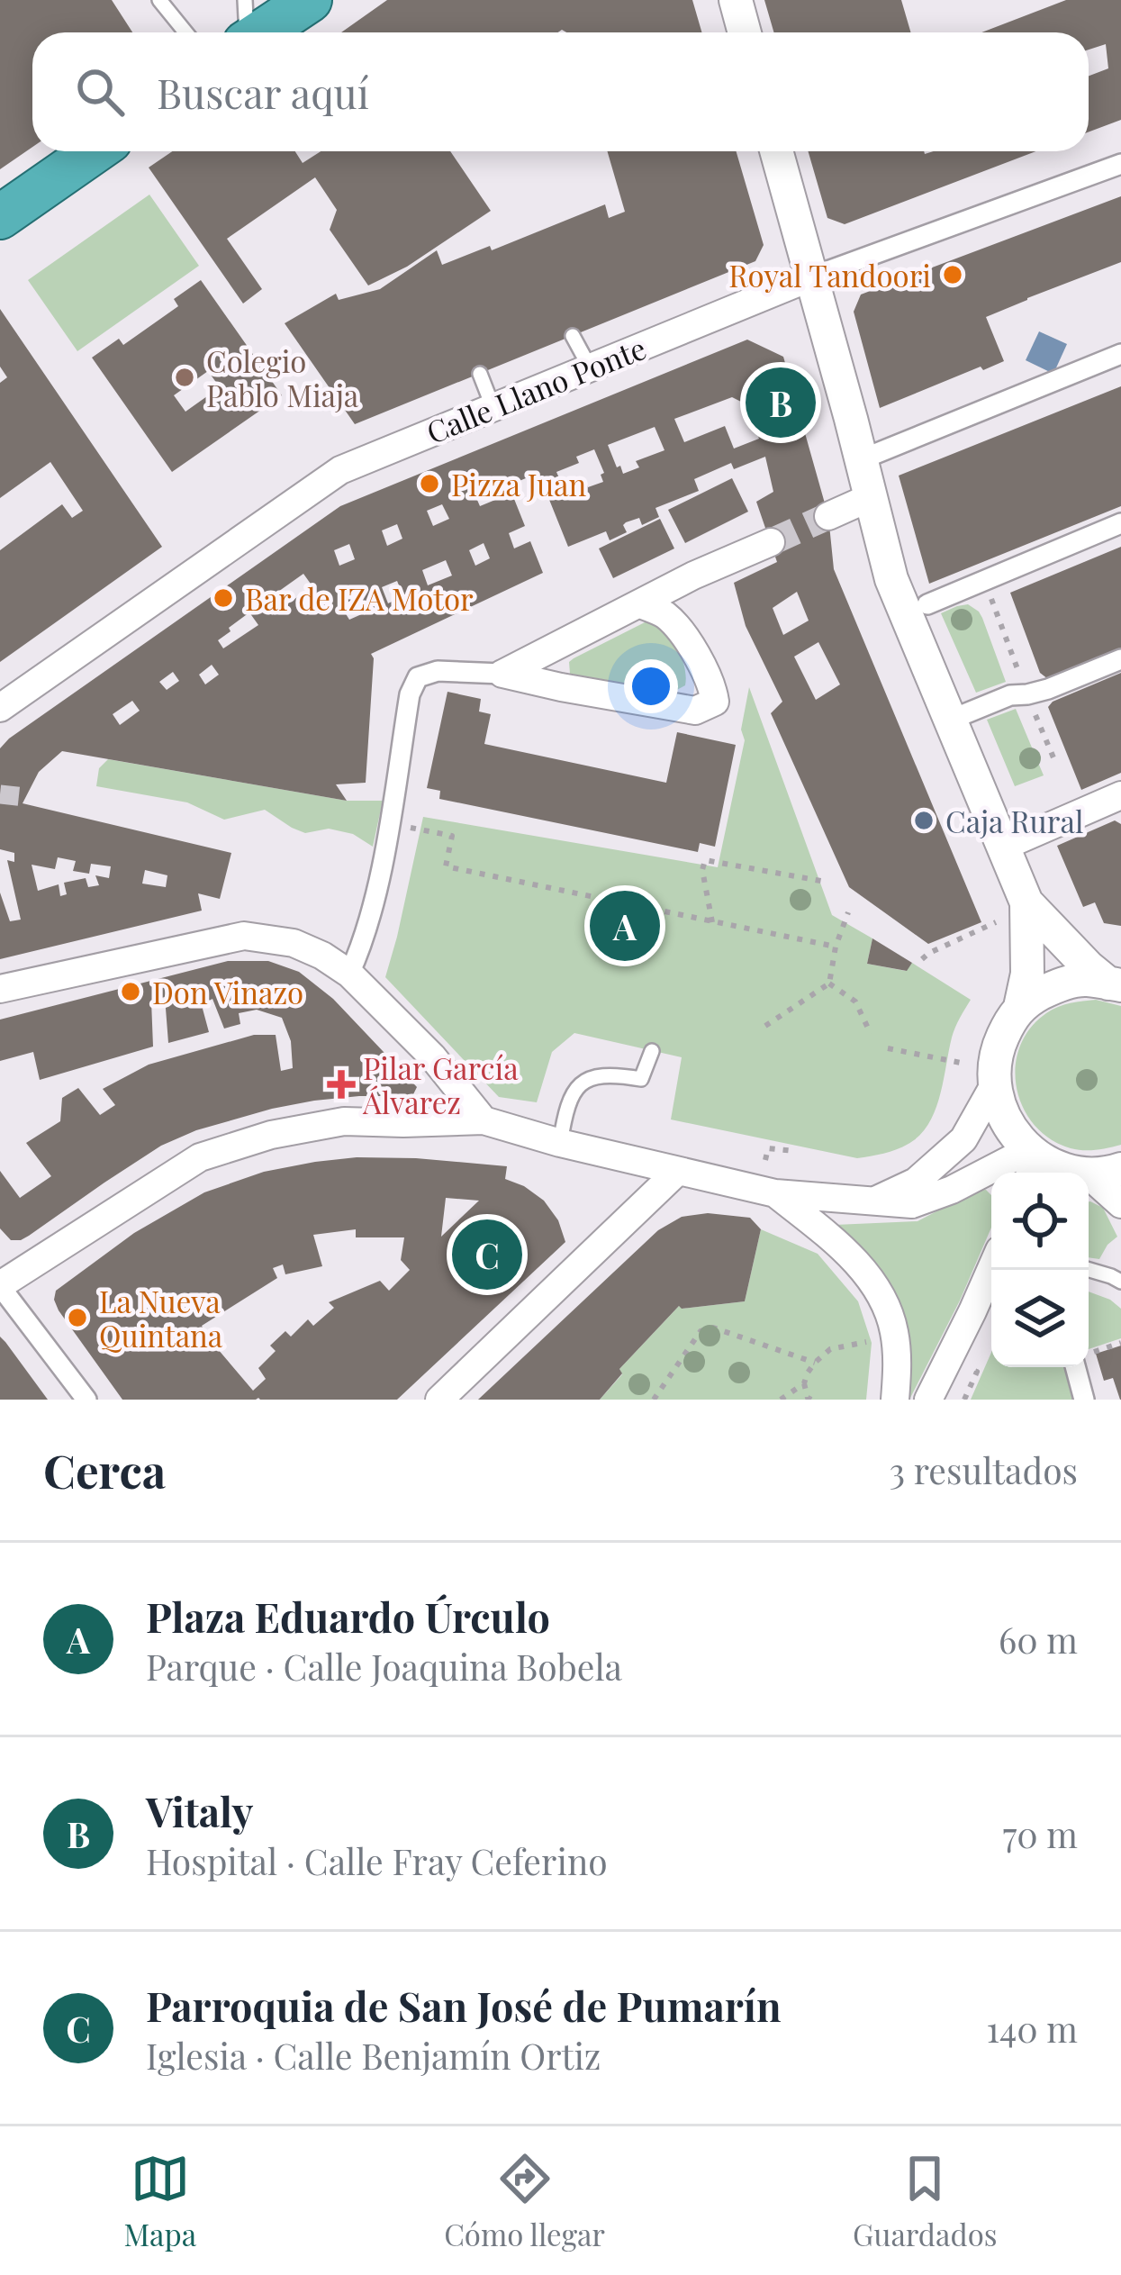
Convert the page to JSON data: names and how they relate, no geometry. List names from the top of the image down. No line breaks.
{"streets":{"street":["Calle Llano Ponte"]},"places":{"other":["Royal Tandoori","Colegio Pablo Miaja","Pizza Juan","Bar de IZA Motor","Caja Rural","Don Vinazo","La Nueva Quintana"],"health":["Pilar García Álvarez"]},"page":{"search":"Buscar aquí","pins":["B","A","C"],"heading":["Cerca","3 resultados"],"list":[{"mark":"A","name":"Plaza Eduardo Úrculo","note":"Parque · Calle Joaquina Bobela","value":"60 m"},{"mark":"B","name":"Vitaly","note":"Hospital · Calle Fray Ceferino","value":"70 m"},{"mark":"C","name":"Parroquia de San José de Pumarín","note":"Iglesia · Calle Benjamín Ortiz","value":"140 m"}],"nav":["Mapa","Cómo llegar","Guardados"]}}
